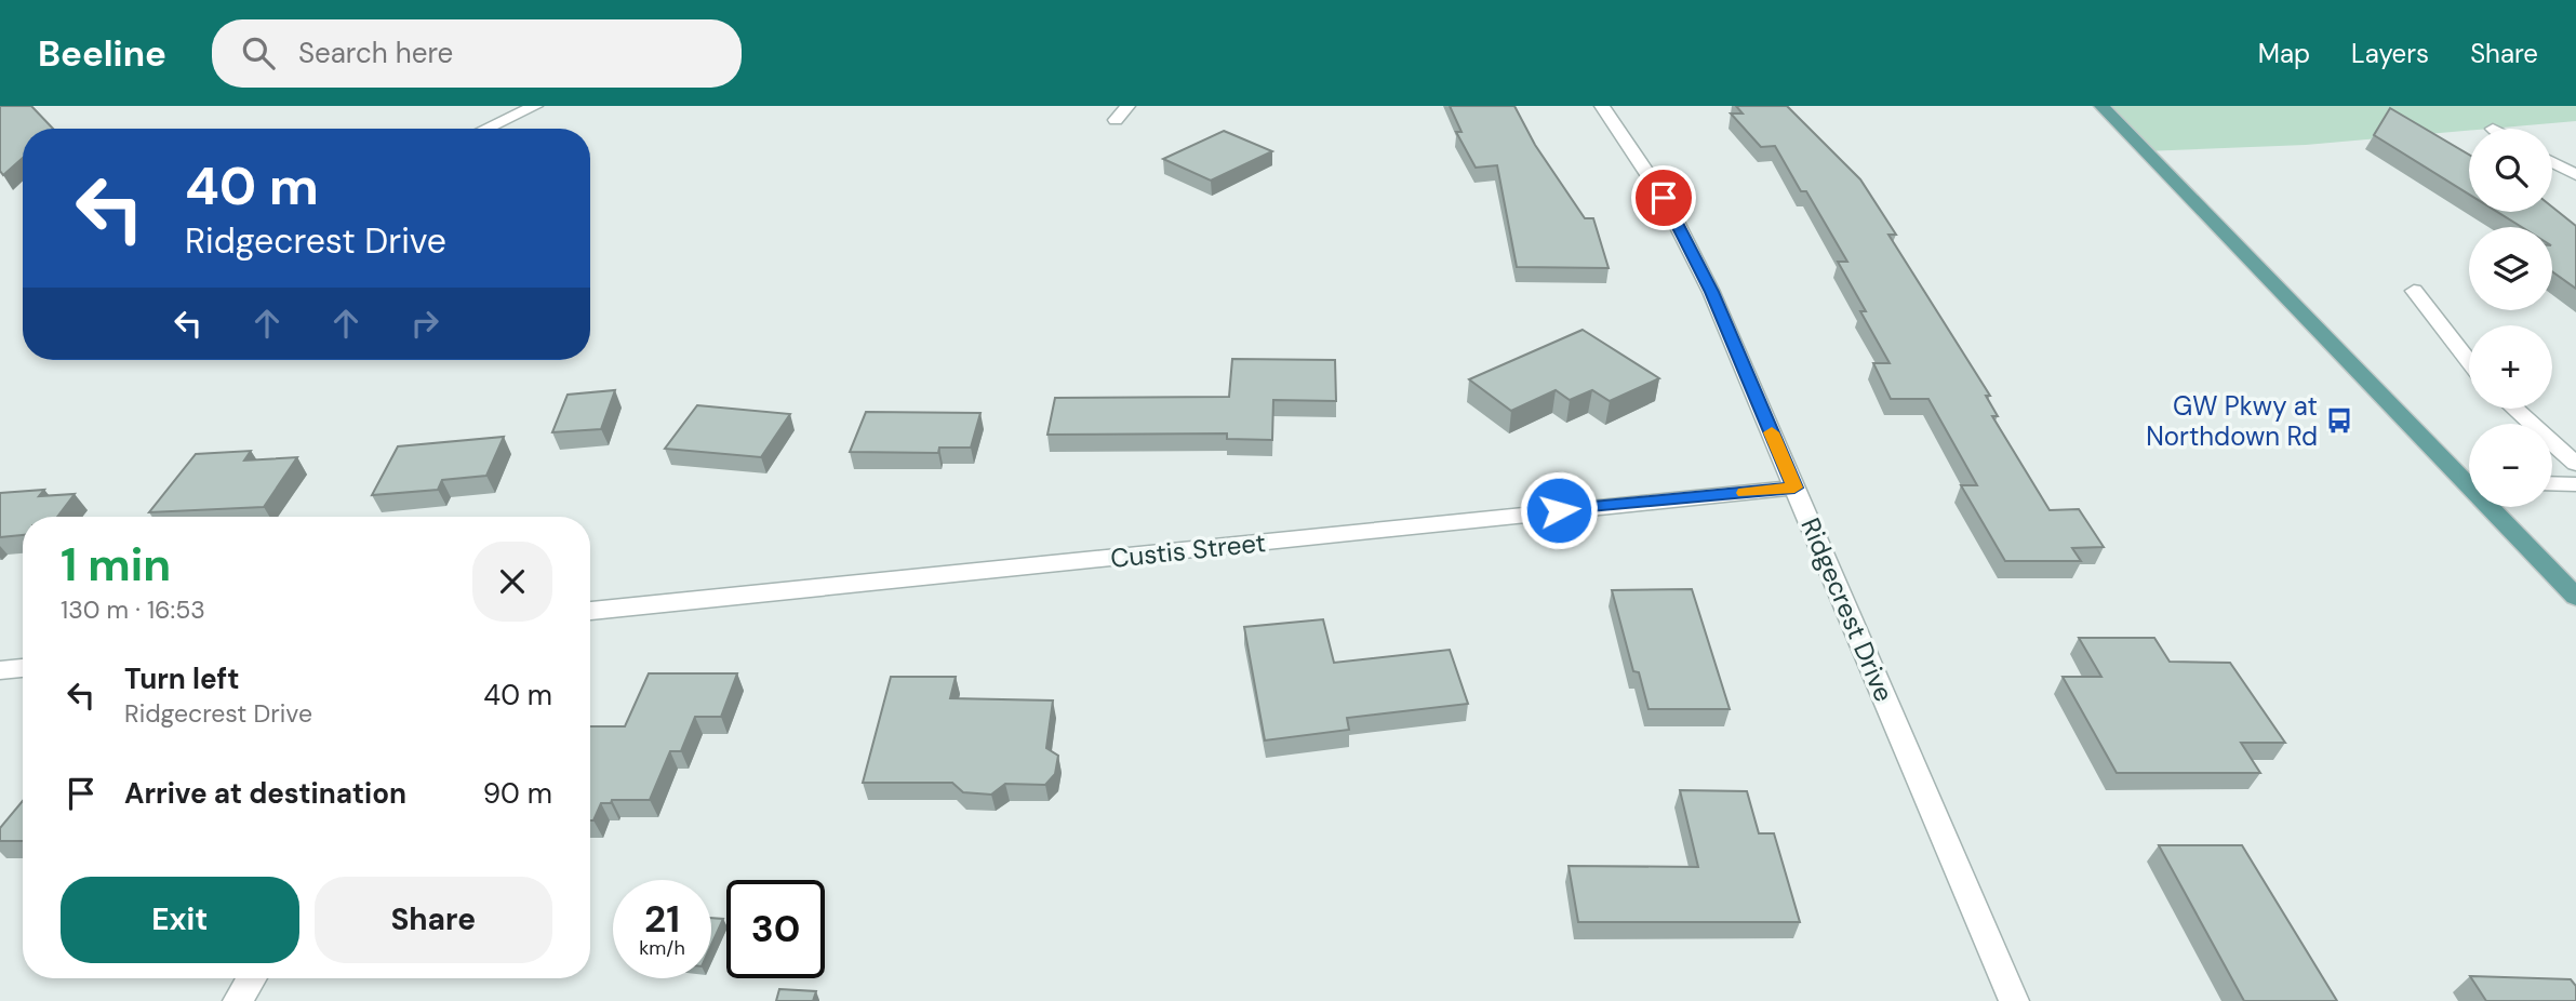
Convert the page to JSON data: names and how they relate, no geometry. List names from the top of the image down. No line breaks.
{"streets":{"street":["Custis Street","Ridgecrest Drive"]},"crossings":[["Custis Street","Ridgecrest Drive"]],"places":{"bus stop":["GW Pkwy at Northdown Rd"]},"page":{"header":"Beeline","search":"Search here","nav":["Map","Layers","Share"],"map_buttons":["+","−"],"turn":["40 m","Ridgecrest Drive"],"heading":["1 min","130 m · 16:53"],"list":[{"name":"Turn left","note":"Ridgecrest Drive","value":"40 m"},{"name":"Arrive at destination","value":"90 m"}],"buttons":["Exit","Share"],"speed":"21 km/h","limit":"30"}}
